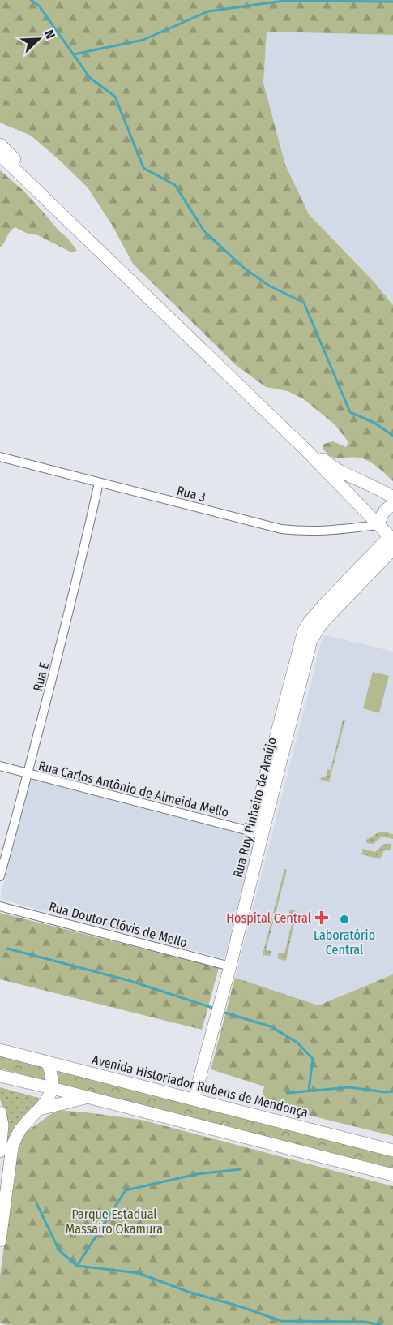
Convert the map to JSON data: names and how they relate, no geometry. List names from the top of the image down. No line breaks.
{"streets":{"street":["Rua 3","Rua E","Rua Carlos Antônio de Almeida Mello","Rua Ruy Pinheiro de Araújo","Rua Doutor Clóvis de Mello","Avenida Historiador Rubens de Mendonça"]},"crossings":[["Rua 3","Rua E"],["Rua E","Rua Carlos Antônio de Almeida Mello"],["Rua Carlos Antônio de Almeida Mello","Rua Ruy Pinheiro de Araújo"],["Rua Ruy Pinheiro de Araújo","Rua Doutor Clóvis de Mello"],["Rua Ruy Pinheiro de Araújo","Avenida Historiador Rubens de Mendonça"]],"parks":["Parque Estadual Massairo Okamura"],"places":{"health":["Hospital Central"],"other":["Laboratório Central"]},"north":"top right"}
